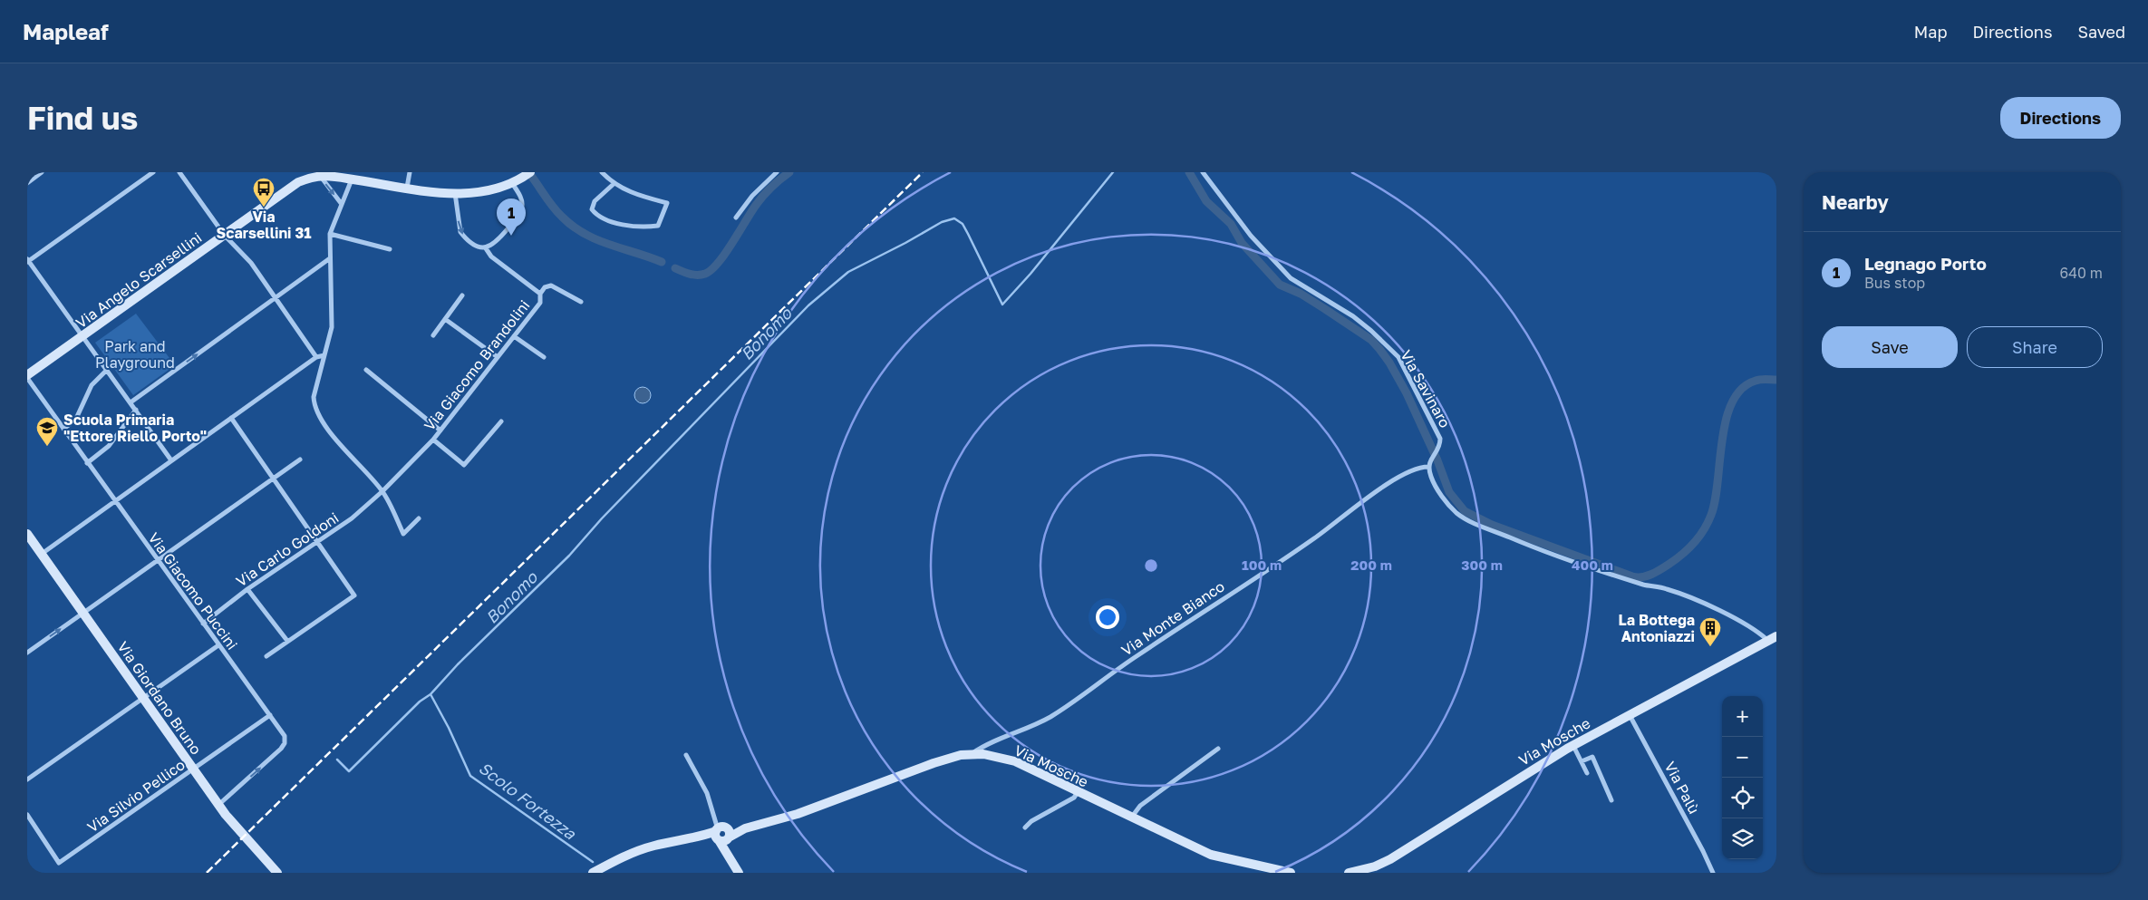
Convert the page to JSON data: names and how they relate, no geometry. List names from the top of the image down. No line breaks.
{"streets":{"main road":["Via Angelo Scarsellini","Via Giordano Bruno","Via Mosche"],"street":["Via Giacomo Brandolini","Via Savinaro","Via Carlo Goldoni","Via Giacomo Puccini","Via Monte Bianco","Via Palù","Via Silvio Pellico"]},"crossings":[["Via Angelo Scarsellini","Via Giacomo Puccini"],["Via Giacomo Brandolini","Via Carlo Goldoni"],["Via Savinaro","Via Monte Bianco"],["Via Carlo Goldoni","Via Giacomo Puccini"],["Via Giacomo Puccini","Via Giordano Bruno"],["Via Giacomo Puccini","Via Silvio Pellico"],["Via Monte Bianco","Via Mosche"],["Via Giordano Bruno","Via Silvio Pellico"],["Via Mosche","Via Palù"]],"water":["Bonomo","Scolo Fortezza"],"parks":["Park and Playground"],"places":{"bus stop":["Via Scarsellini 31"],"school or university":["Scuola Primaria \"Ettore Riello Porto\""],"building":["La Bottega Antoniazzi"]},"page":{"header":"Mapleaf","nav":["Map","Directions","Saved"],"buttons":["Directions",["Save","Share"]],"title":"Find us","heading":"Nearby","pins":"1","list":[{"mark":"1","name":"Legnago Porto","note":"Bus stop","value":"640 m"}],"map_buttons":["+","−"]},"rings":["100 m","200 m","300 m","400 m"]}
